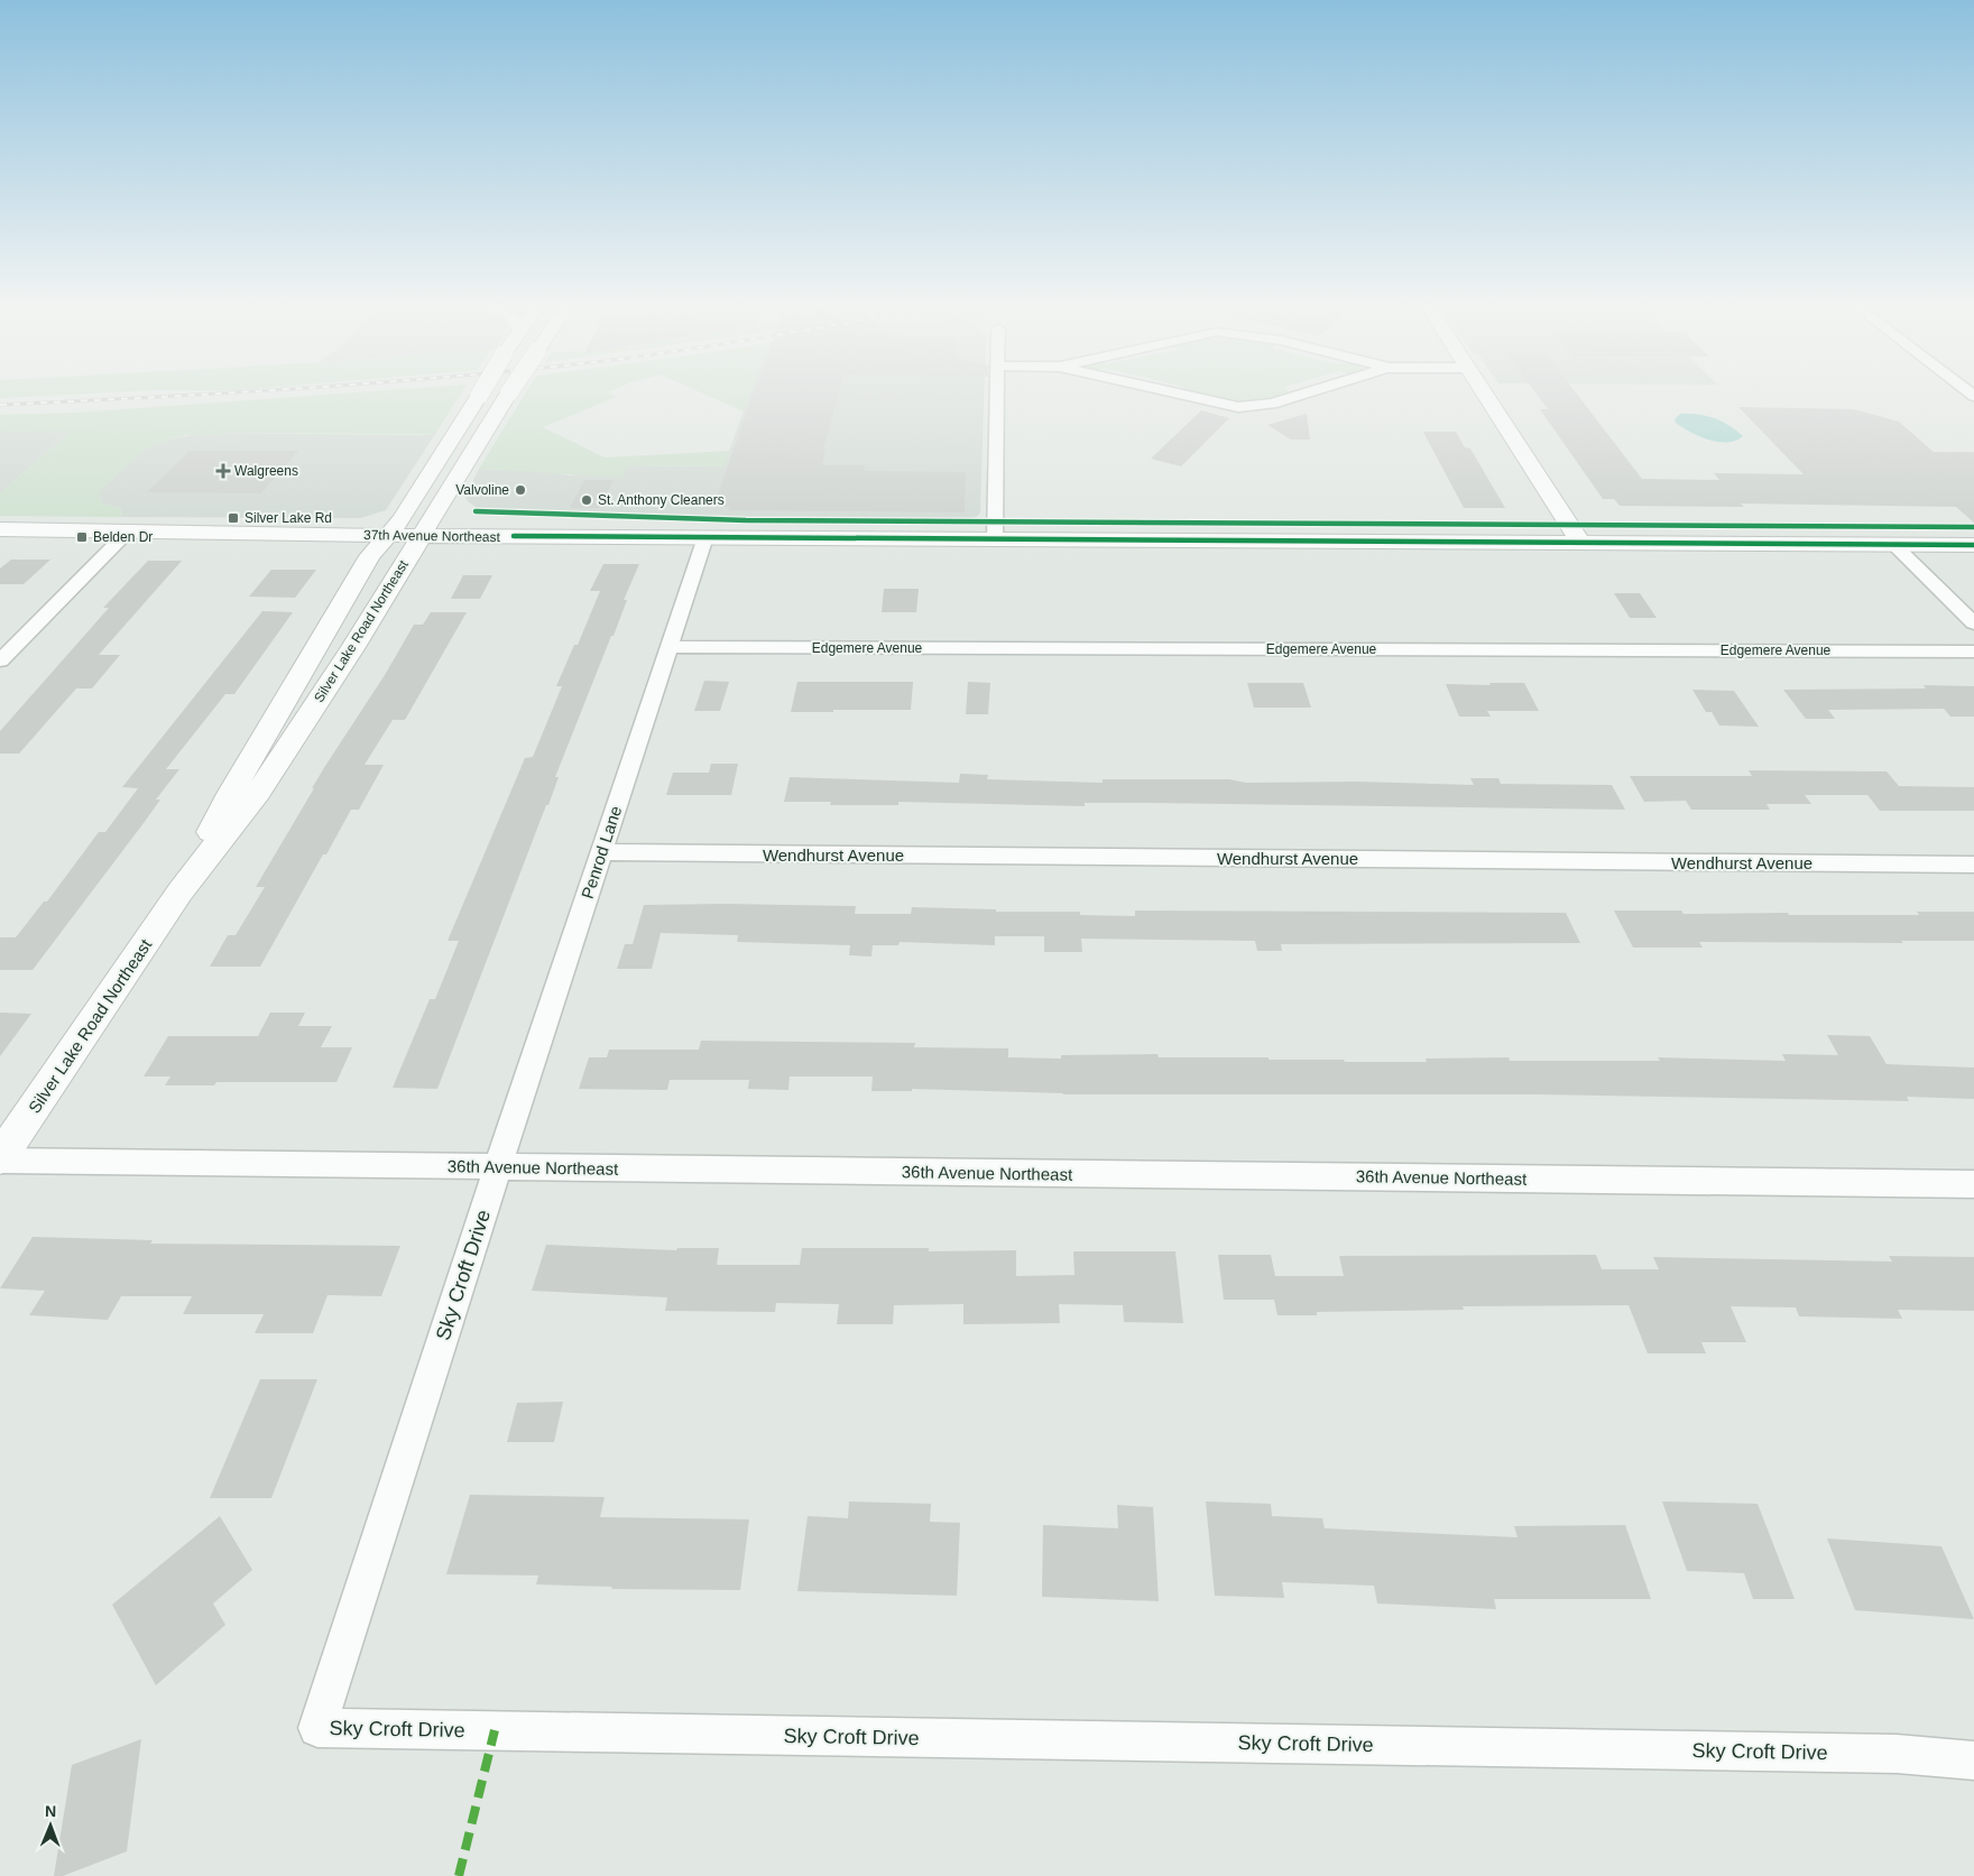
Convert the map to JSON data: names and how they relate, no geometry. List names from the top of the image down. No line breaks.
{"streets":{"main road":["37th Avenue Northeast","Silver Lake Road Northeast"],"street":["Edgemere Avenue","Penrod Lane","Wendhurst Avenue","36th Avenue Northeast","Sky Croft Drive"]},"crossings":[["37th Avenue Northeast","Silver Lake Road Northeast"],["37th Avenue Northeast","Penrod Lane"],["Silver Lake Road Northeast","36th Avenue Northeast"],["Edgemere Avenue","Penrod Lane"],["Penrod Lane","Wendhurst Avenue"],["Penrod Lane","36th Avenue Northeast"],["Penrod Lane","Sky Croft Drive"],["36th Avenue Northeast","Sky Croft Drive"]],"places":{"health":["Walgreens"],"other":["Valvoline","St. Anthony Cleaners"],"transit":["Silver Lake Rd","Belden Dr"]},"north":"top"}
